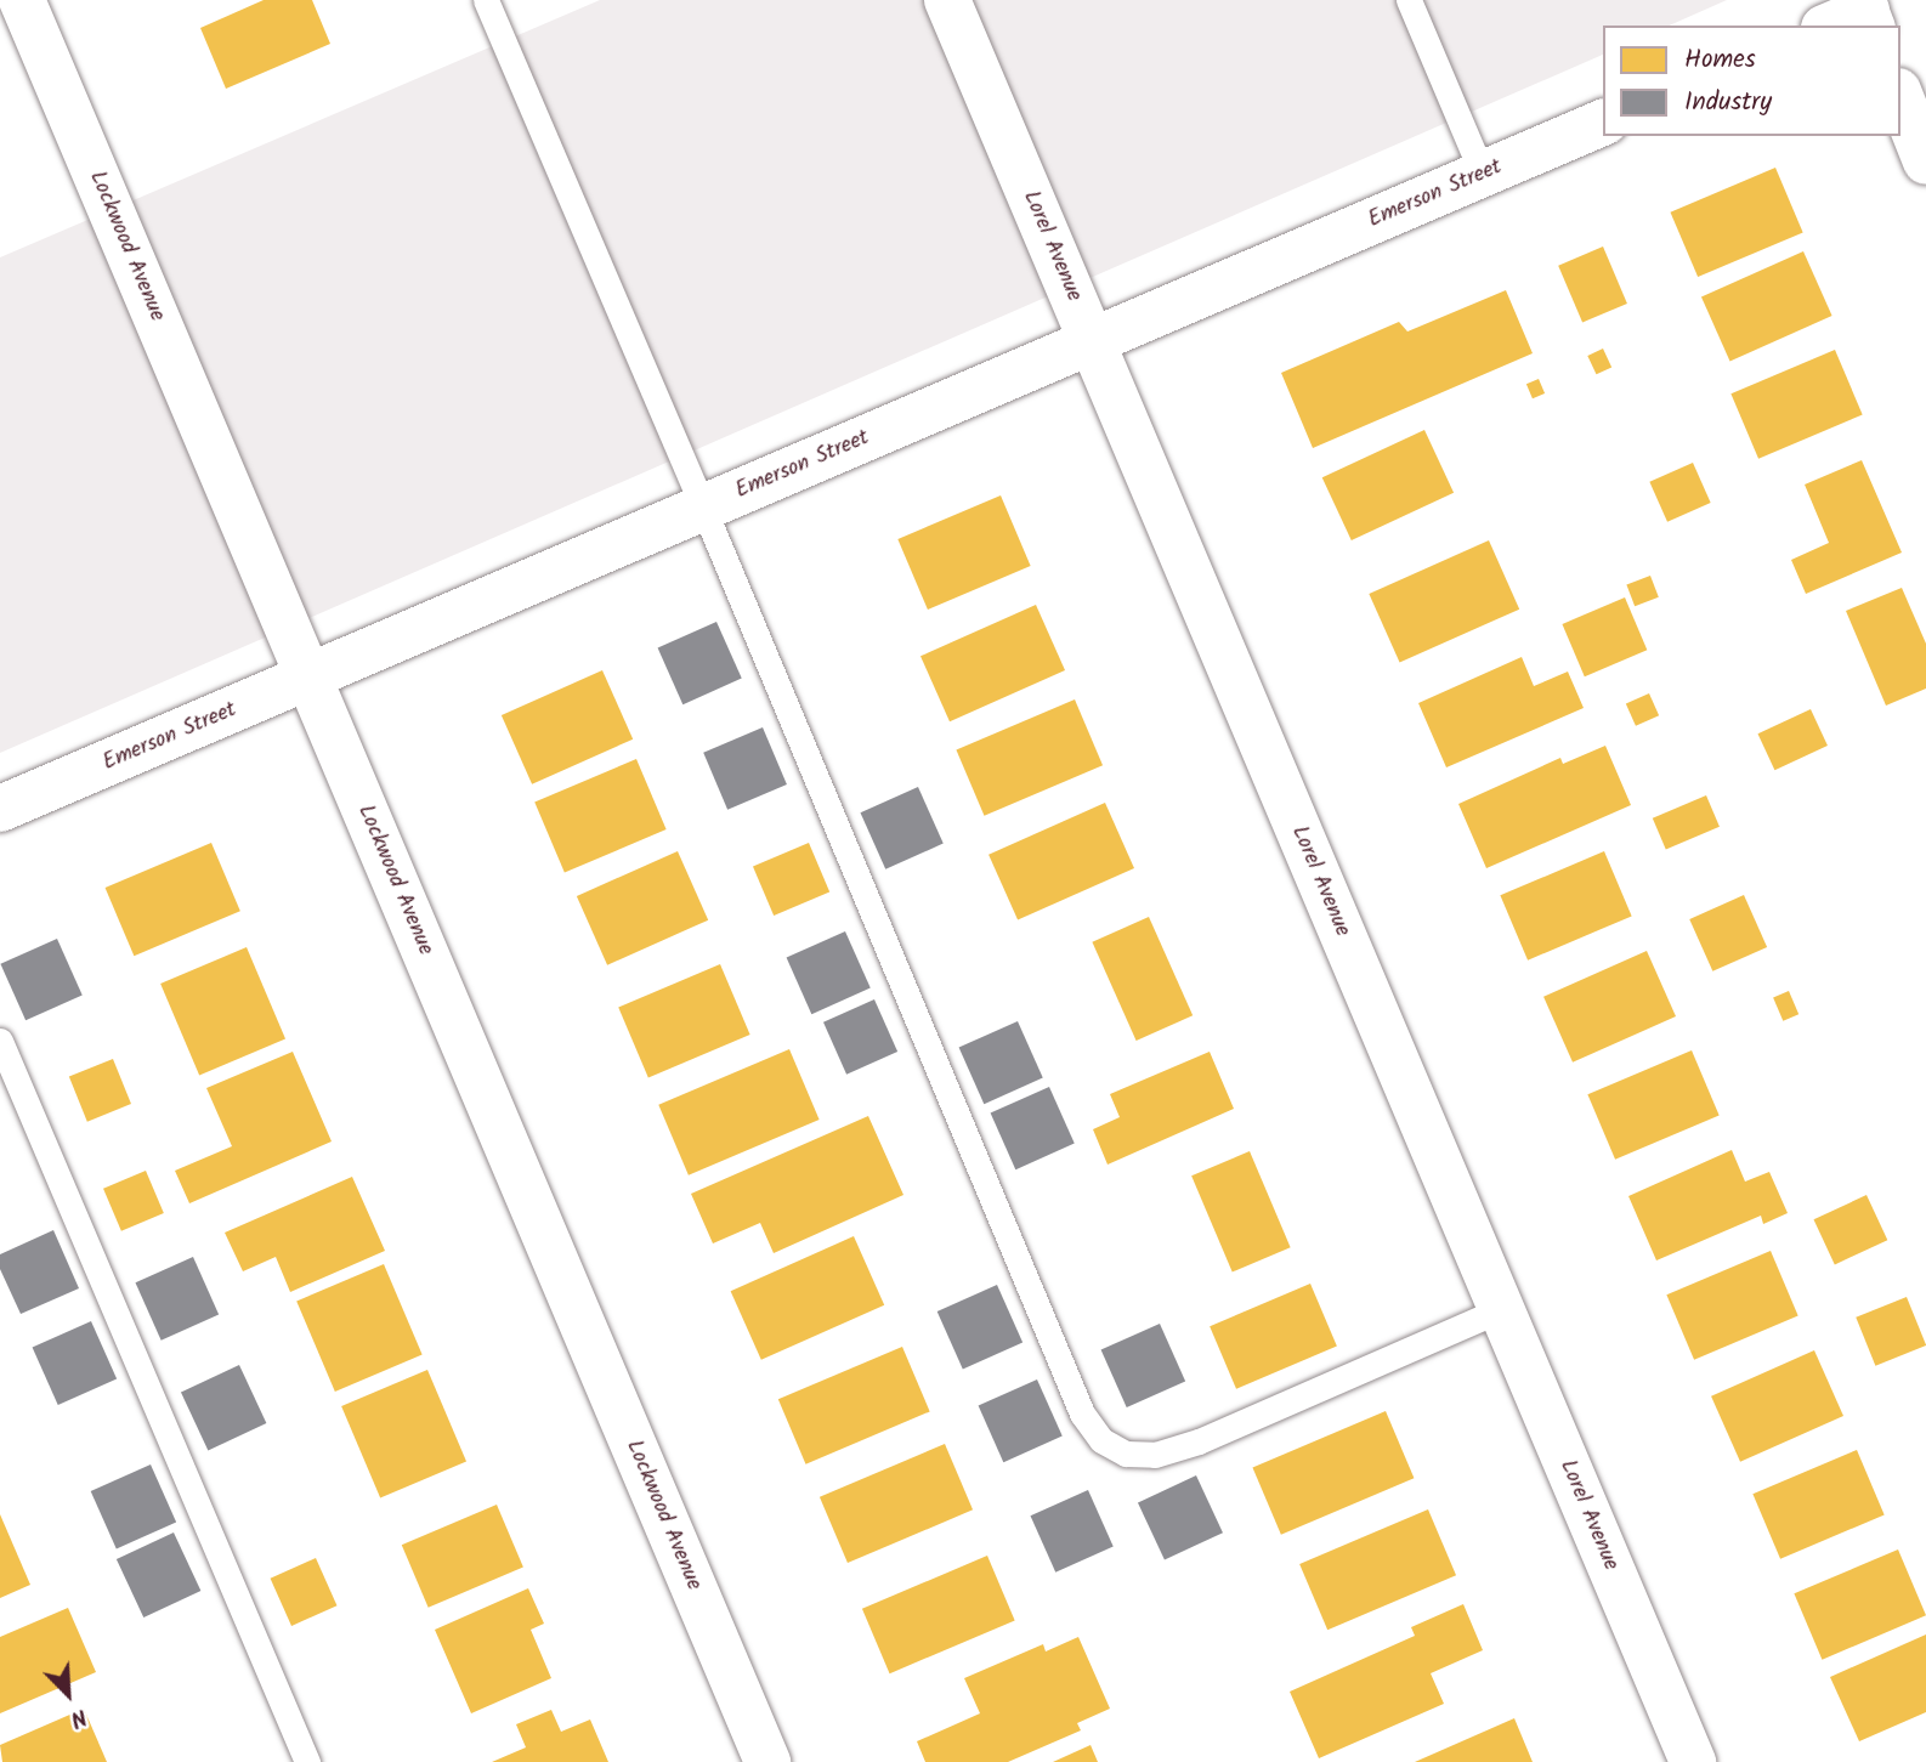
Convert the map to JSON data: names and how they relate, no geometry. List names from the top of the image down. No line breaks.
{"streets":{"street":["Emerson Street","Lockwood Avenue","Lorel Avenue"]},"crossings":[["Emerson Street","Lockwood Avenue"],["Emerson Street","Lorel Avenue"]],"legend":["Homes","Industry"],"north":"bottom right"}
